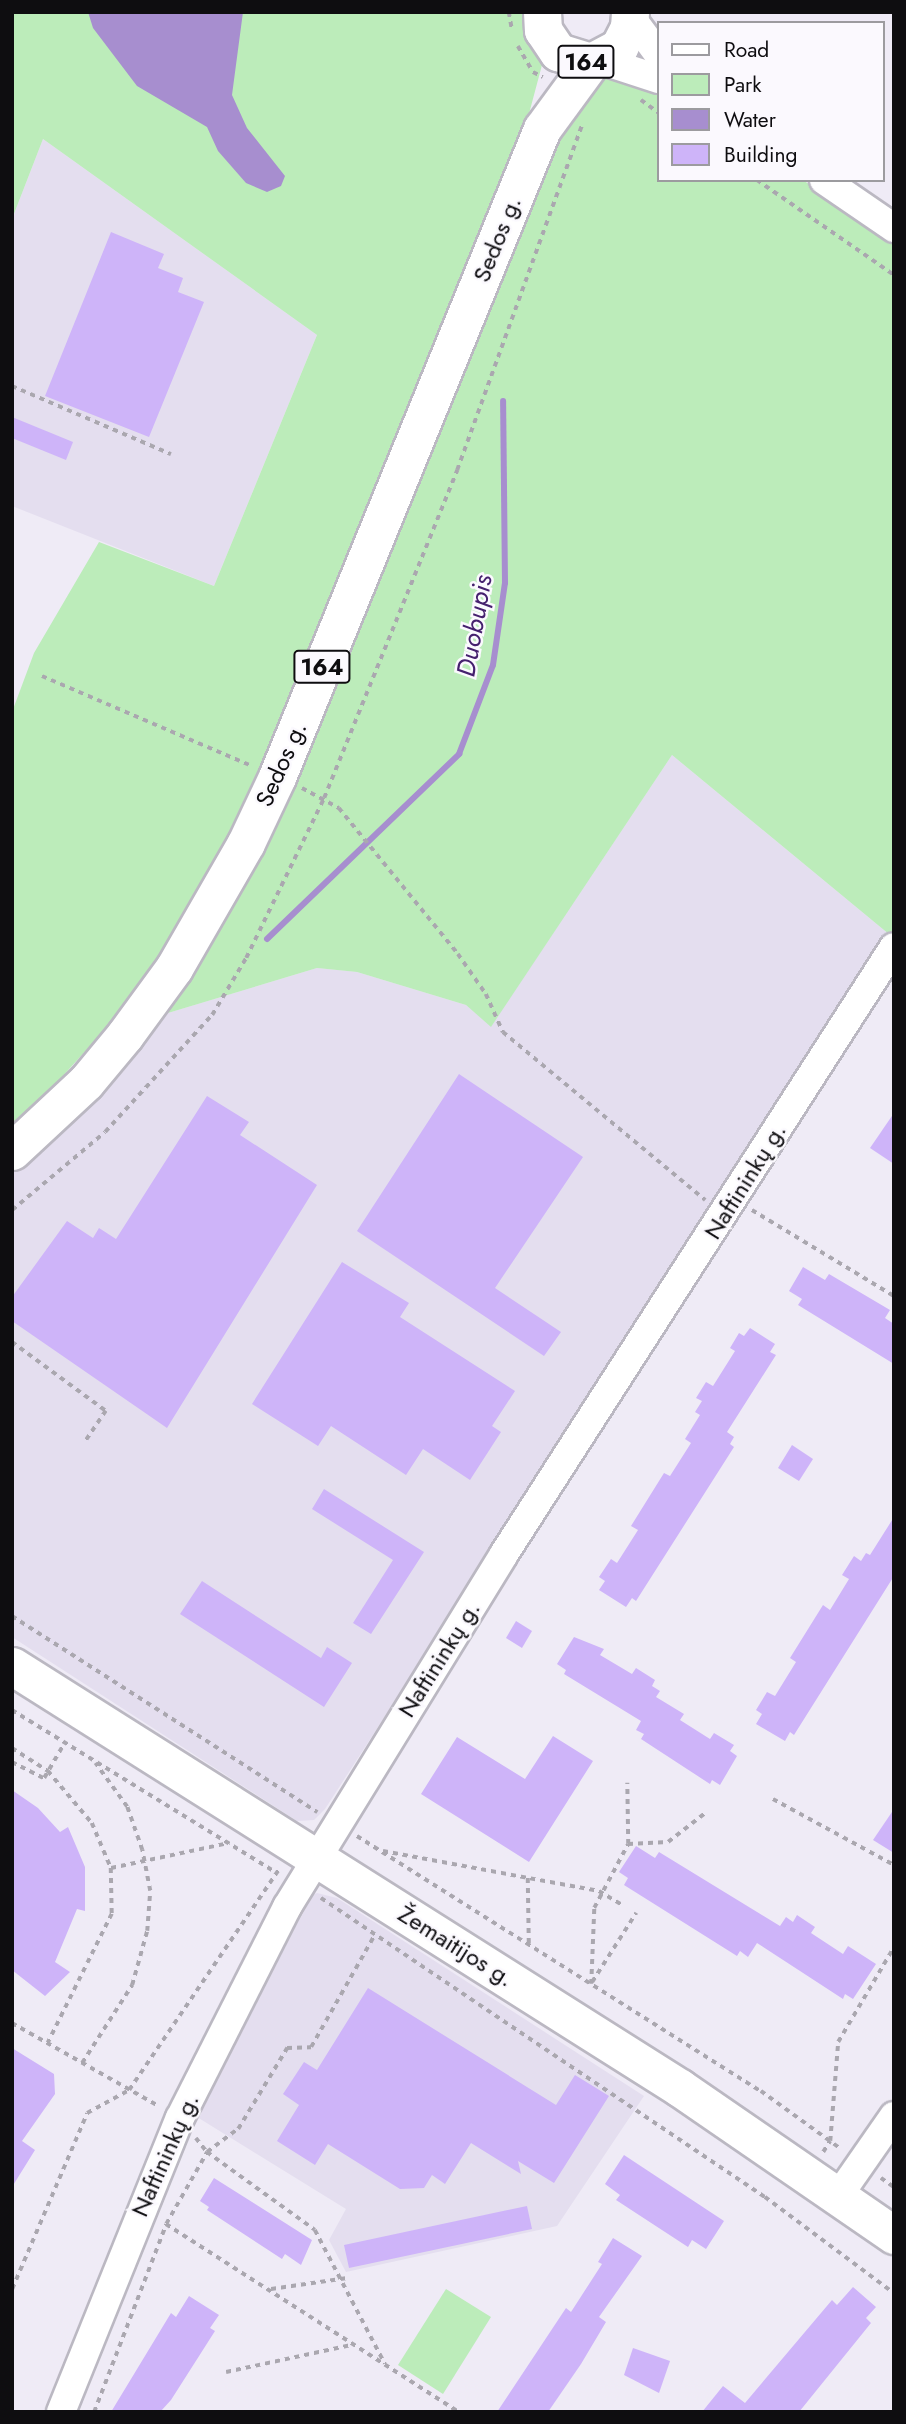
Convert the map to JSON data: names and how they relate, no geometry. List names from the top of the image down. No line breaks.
{"streets":{"main road":["164","Sedos g.","Žemaitijos g."],"street":["Naftininkų g."]},"crossings":[["164","Sedos g."],["Naftininkų g.","Žemaitijos g."]],"water":["Duobupis"],"legend":["Road","Park","Water","Building"]}
